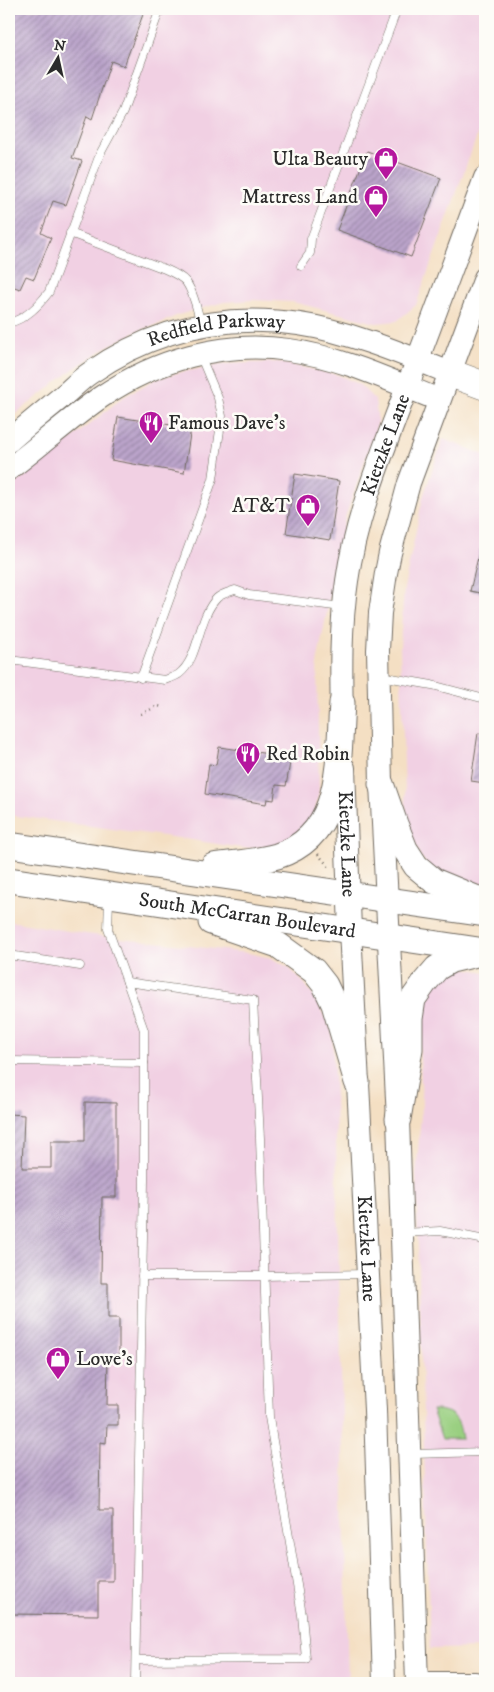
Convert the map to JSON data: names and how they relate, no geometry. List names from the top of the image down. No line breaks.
{"streets":{"main road":["Redfield Parkway","Kietzke Lane","South McCarran Boulevard"]},"crossings":[["Redfield Parkway","Kietzke Lane"],["Kietzke Lane","South McCarran Boulevard"]],"places":{"shop":["Ulta Beauty","Mattress Land","AT&T","Lowe's"],"restaurant":["Famous Dave's","Red Robin"]},"north":"top"}
